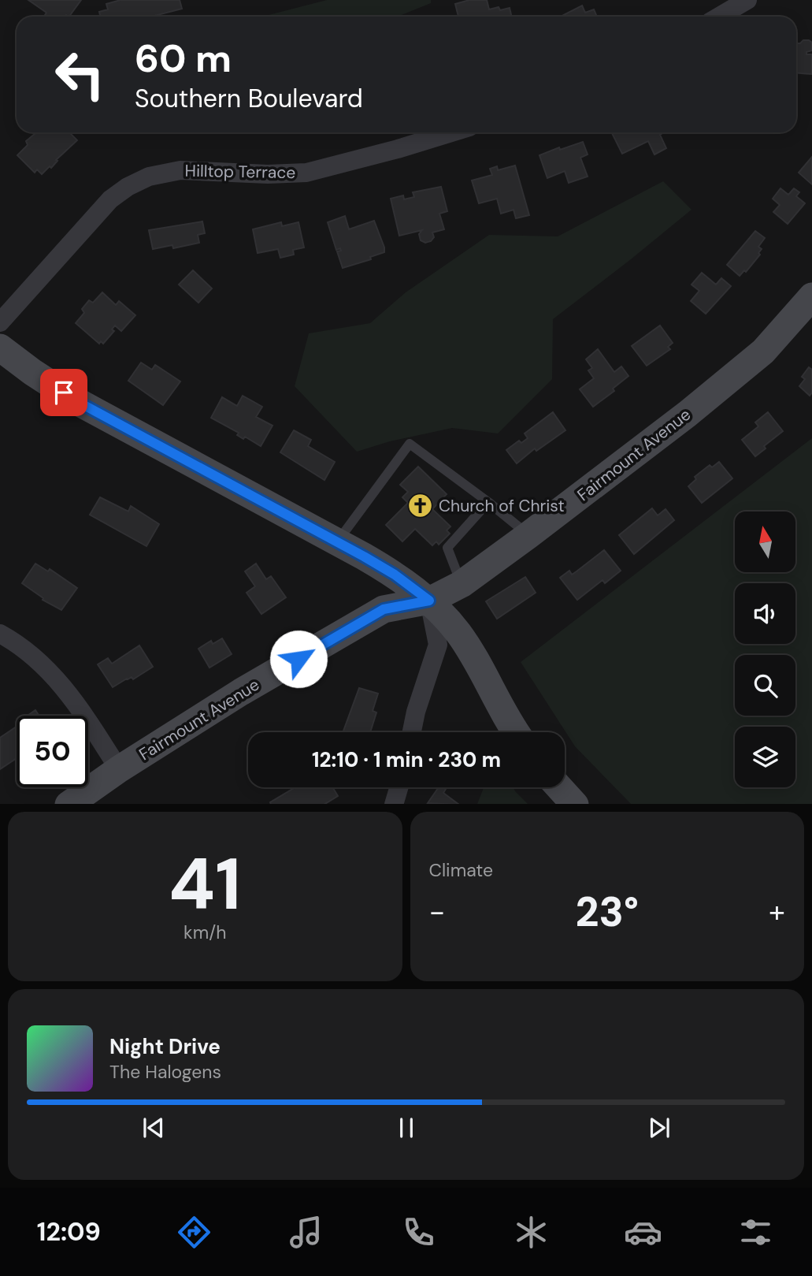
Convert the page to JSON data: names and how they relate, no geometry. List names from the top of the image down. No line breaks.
{"streets":{"main road":["Fairmount Avenue"],"street":["Hilltop Terrace"]},"places":{"church":["Church of Christ"]},"north":"top","page":{"turn":["60 m","Southern Boulevard"],"limit":"50","trip":"12:10 · 1 min · 230 m","tile":[["41","km/h"],"Climate"],"heat":["−","23°","+"],"song":["Night Drive","The Halogens"],"tabs":"12:09"}}
